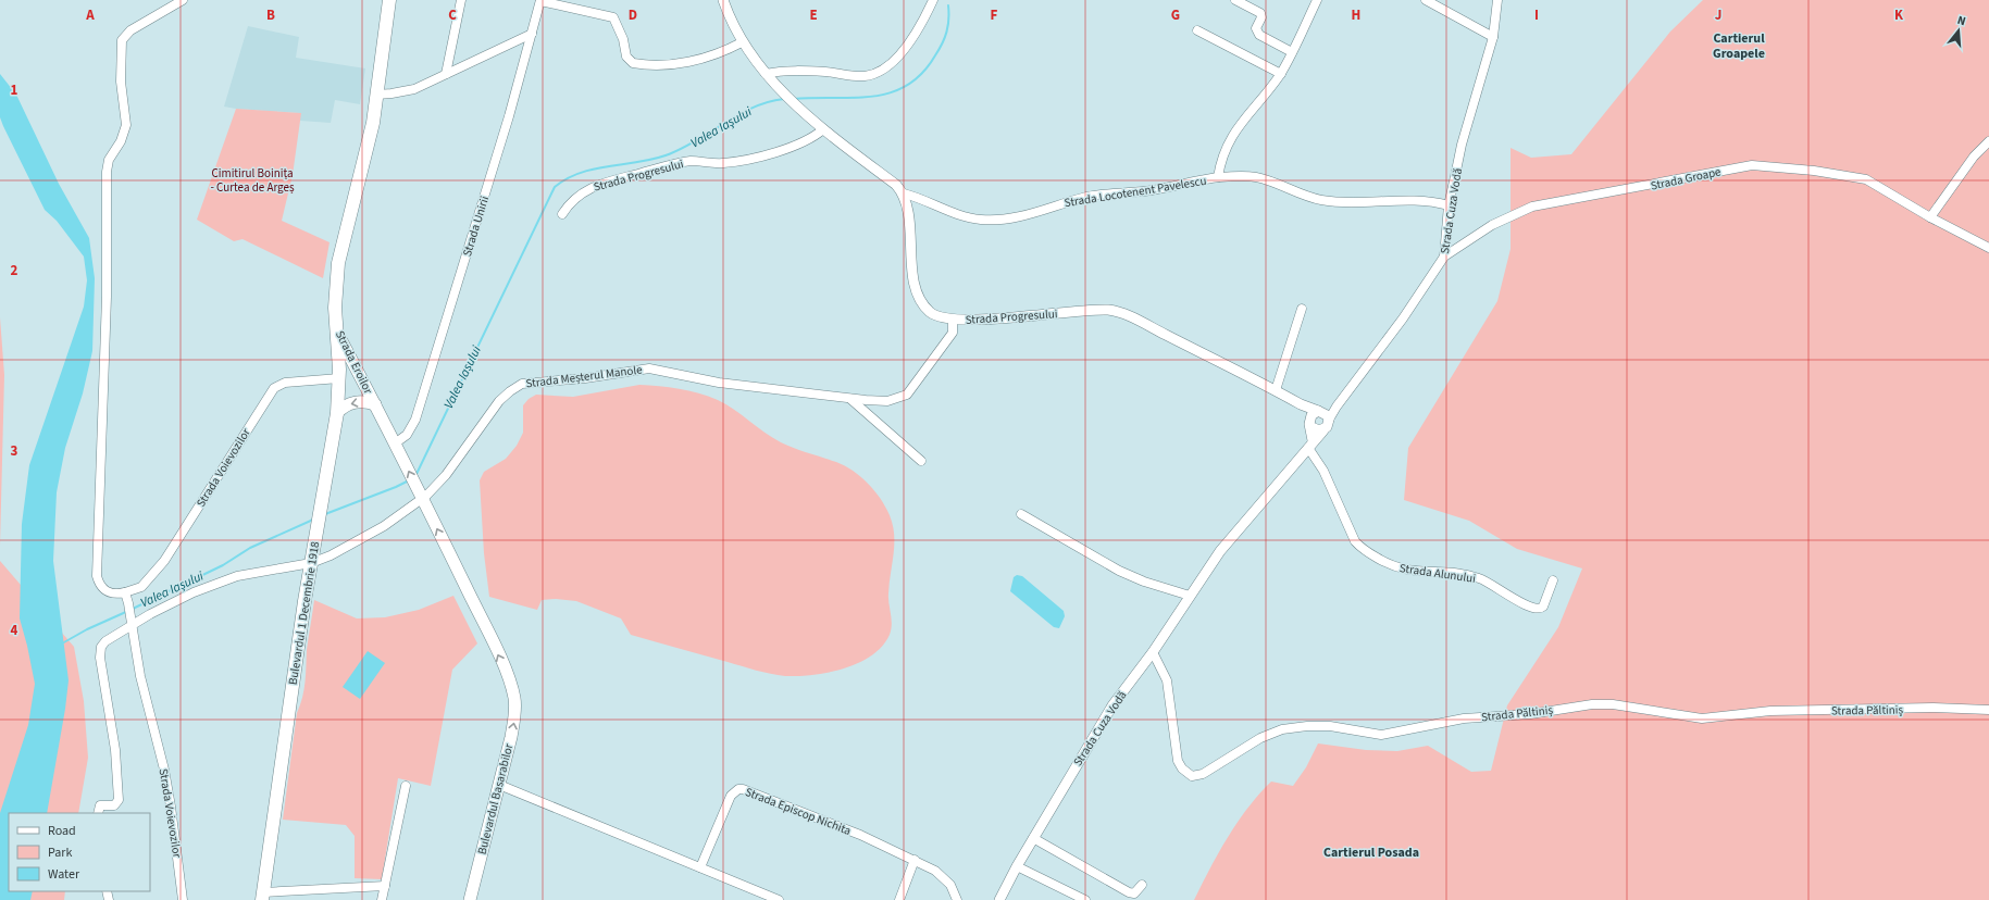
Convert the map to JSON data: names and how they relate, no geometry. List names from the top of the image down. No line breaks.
{"streets":{"main road":["Strada Eroilor","Bulevardul 1 Decembrie 1918","Bulevardul Basarabilor"],"street":["Strada Progresului","Strada Groape","Strada Locotenent Pavelescu","Strada Cuza Vodă","Strada Unirii","Strada Meșterul Manole","Strada Voievozilor","Strada Alunului","Strada Păltiniș","Strada Episcop Nichita"]},"crossings":[["Strada Progresului","Strada Locotenent Pavelescu"],["Strada Progresului","Strada Cuza Vodă"],["Strada Progresului","Strada Meșterul Manole"],["Strada Groape","Strada Cuza Vodă"],["Strada Locotenent Pavelescu","Strada Cuza Vodă"],["Strada Cuza Vodă","Strada Alunului"],["Strada Cuza Vodă","Strada Păltiniș"],["Strada Unirii","Strada Eroilor"],["Strada Eroilor","Strada Meșterul Manole"],["Strada Eroilor","Bulevardul 1 Decembrie 1918"],["Strada Eroilor","Bulevardul Basarabilor"],["Strada Meșterul Manole","Bulevardul 1 Decembrie 1918"],["Strada Voievozilor","Bulevardul 1 Decembrie 1918"]],"one_way":["Strada Eroilor","Bulevardul Basarabilor"],"districts":["Cartierul Groapele","Cartierul Posada"],"water":["Valea Iașului"],"parks":["Cimitirul Boinița - Curtea de Argeș"],"legend":["Road","Park","Water"],"north":"top","grid":{"columns":["A","B","C","D","E","F","G","H","I","J","K"],"rows":["1","2","3","4"]}}
